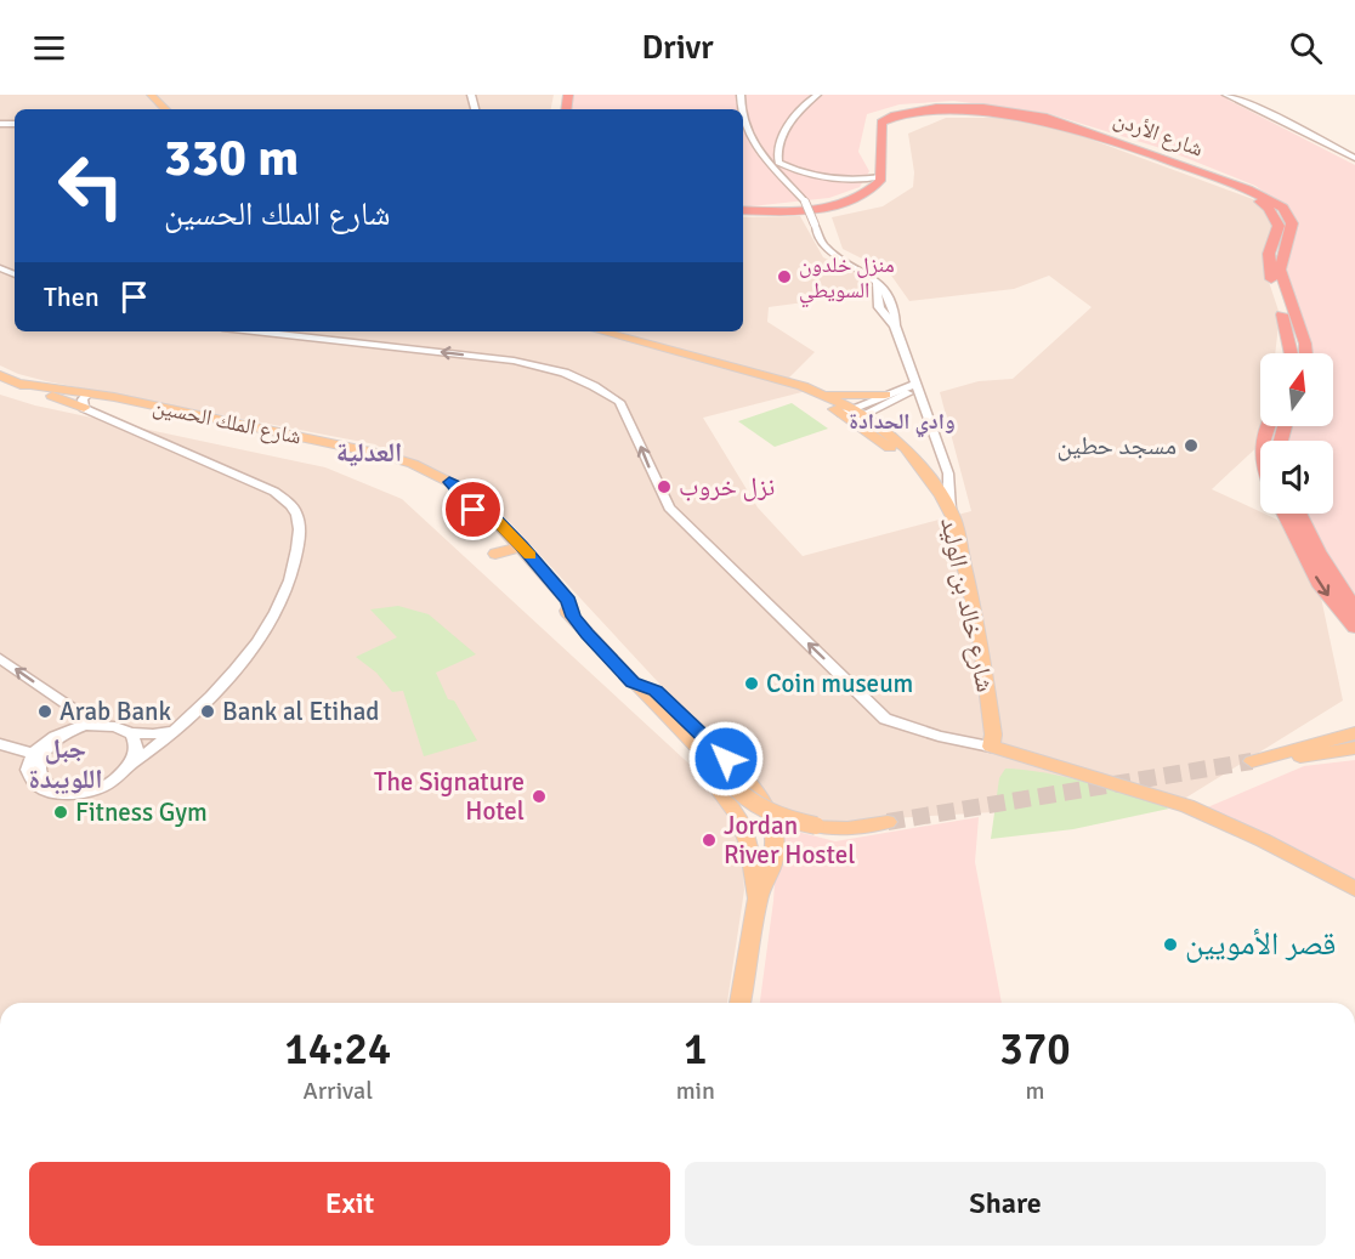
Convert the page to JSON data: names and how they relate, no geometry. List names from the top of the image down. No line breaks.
{"streets":{"highway":["شارع الأردن"],"main road":["شارع الملك الحسين","شارع خالد بن الوليد"]},"districts":["وادي الحدادة","العدلية","جبل اللويبدة"],"places":["منزل خلدون السويطي","مسجد حطين","نزل خروب","Coin museum","Arab Bank","Bank al Etihad","The Signature Hotel","Fitness Gym","Jordan River Hostel","قصر الأمويين"],"north":"top","page":{"header":"Drivr","turn":["330 m","شارع الملك الحسين"],"then":"Then","eta":["14:24","Arrival","1","min","370","m"],"buttons":["Exit","Share"]}}
